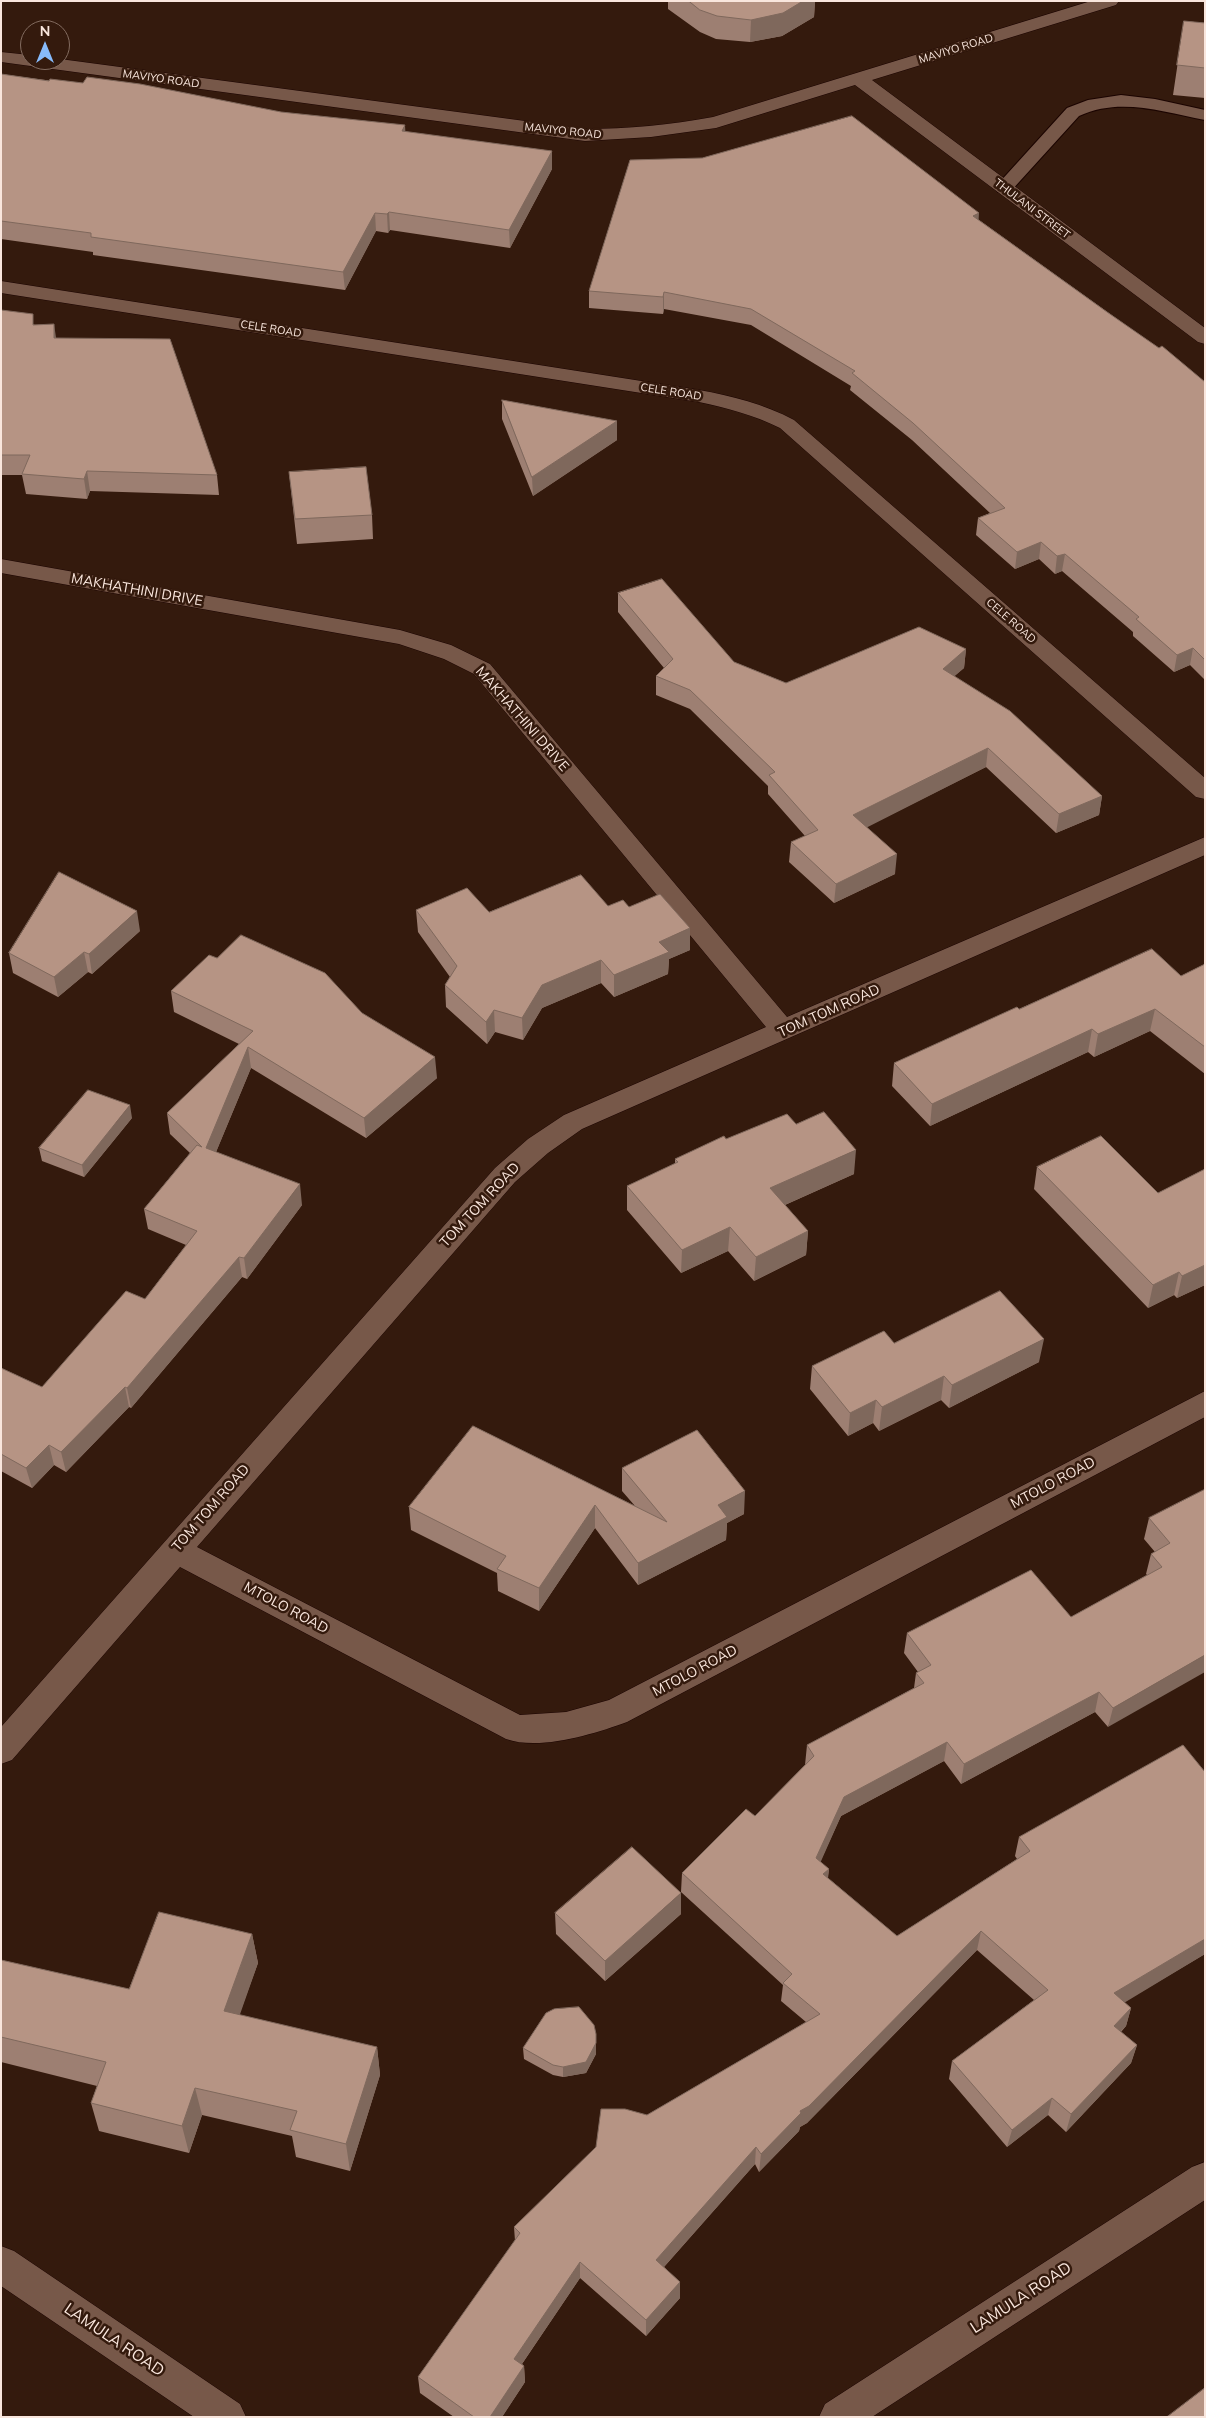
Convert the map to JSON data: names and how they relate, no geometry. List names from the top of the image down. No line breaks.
{"streets":{"street":["MAVIYO ROAD","THULANI STREET","CELE ROAD","MAKHATHINI DRIVE","TOM TOM ROAD","MTOLO ROAD","LAMULA ROAD"]},"crossings":[["MAVIYO ROAD","THULANI STREET"],["MAKHATHINI DRIVE","TOM TOM ROAD"],["TOM TOM ROAD","MTOLO ROAD"]],"north":"top"}
